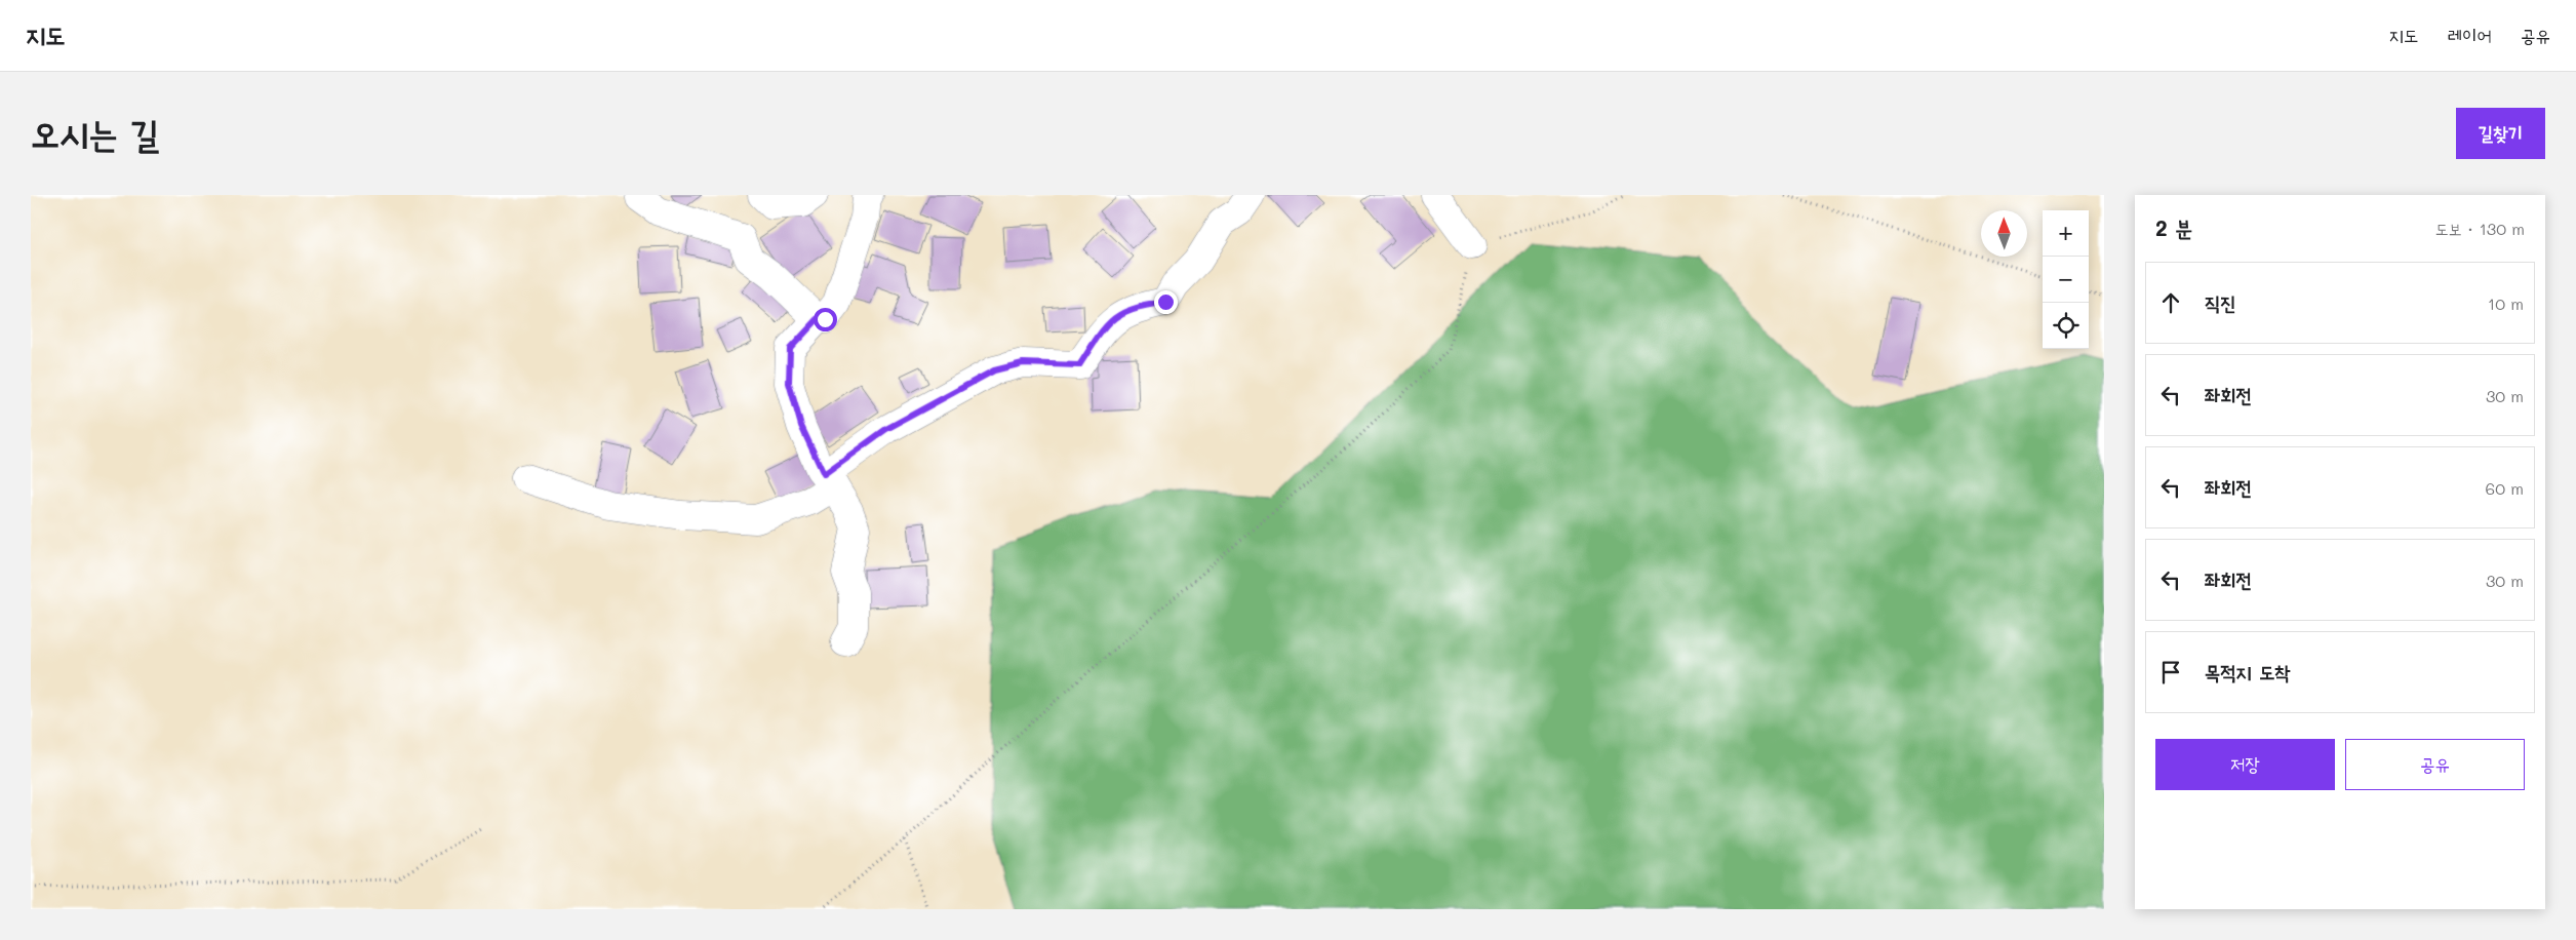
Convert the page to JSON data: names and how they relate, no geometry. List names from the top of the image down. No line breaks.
{"north":"top","page":{"header":"지도","nav":["지도","레이어","공유"],"buttons":["길찾기",["저장","공유"]],"title":"오시는 길","heading":["2 분","도보 · 130 m"],"map_buttons":["+","−"],"list":[["직진","10 m"],["좌회전","30 m"],["좌회전","60 m"],["좌회전","30 m"],"목적지 도착"]}}
